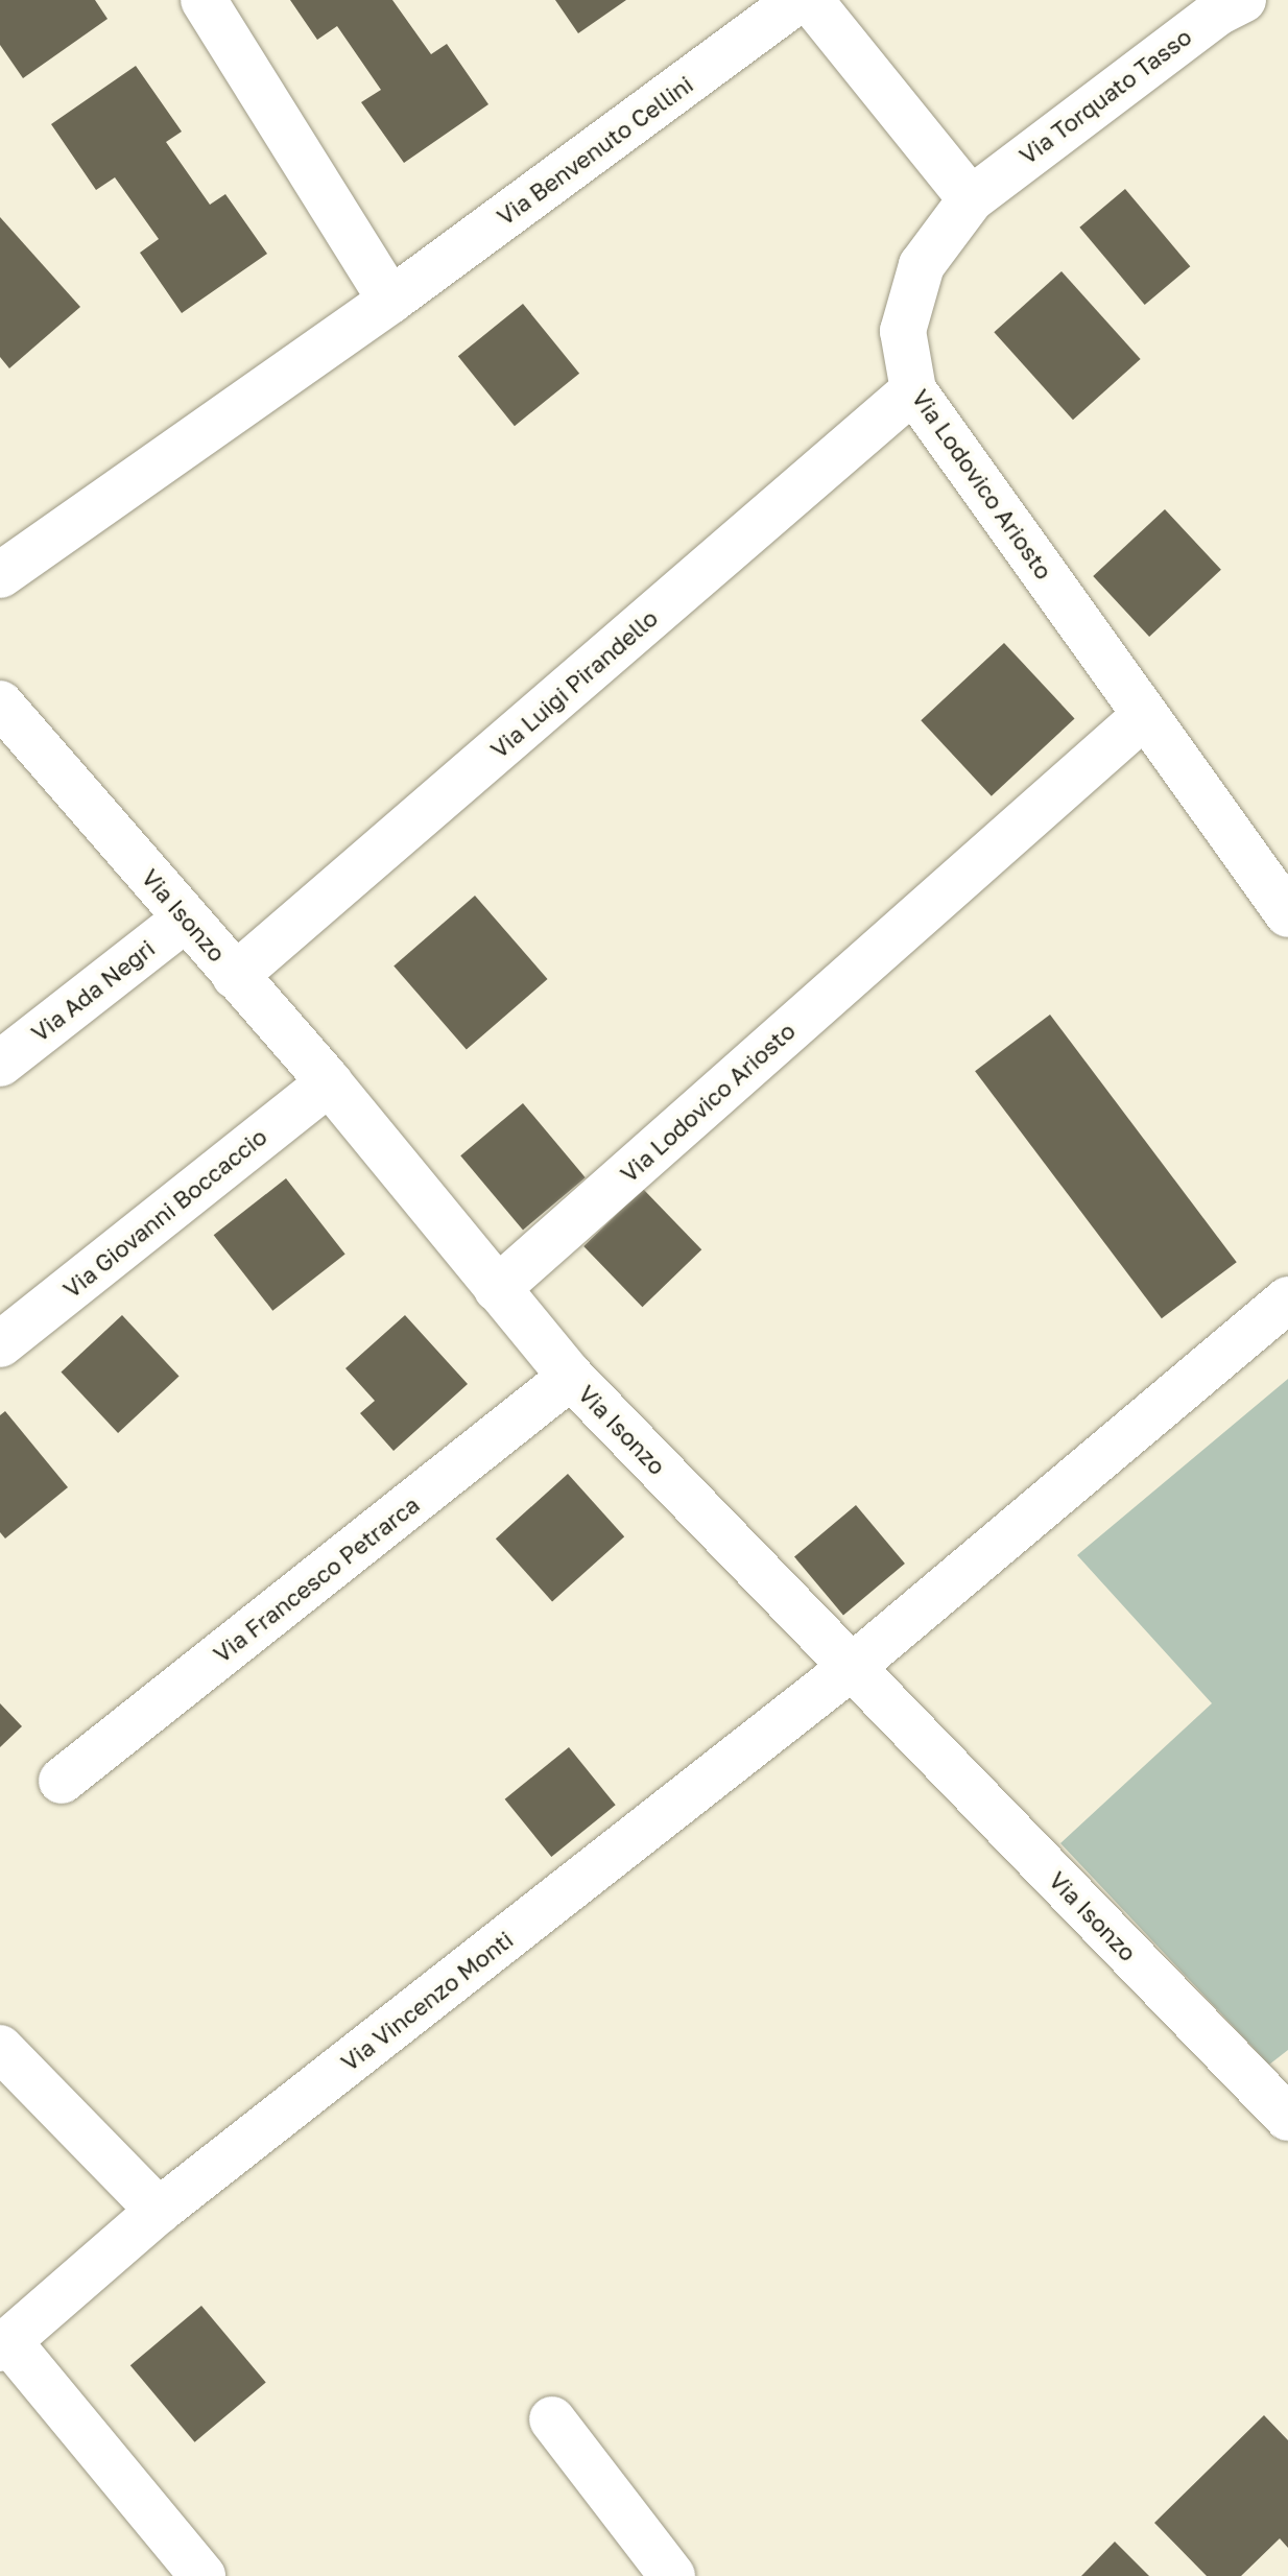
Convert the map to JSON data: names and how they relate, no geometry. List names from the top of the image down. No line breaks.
{"streets":{"street":["Via Torquato Tasso","Via Benvenuto Cellini","Via Lodovico Ariosto","Via Luigi Pirandello","Via Isonzo","Via Ada Negri","Via Giovanni Boccaccio","Via Francesco Petrarca","Via Vincenzo Monti"]},"crossings":[["Via Torquato Tasso","Via Lodovico Ariosto"],["Via Lodovico Ariosto","Via Luigi Pirandello"],["Via Lodovico Ariosto","Via Isonzo"],["Via Luigi Pirandello","Via Isonzo"],["Via Isonzo","Via Ada Negri"],["Via Isonzo","Via Giovanni Boccaccio"],["Via Isonzo","Via Francesco Petrarca"],["Via Isonzo","Via Vincenzo Monti"]]}
